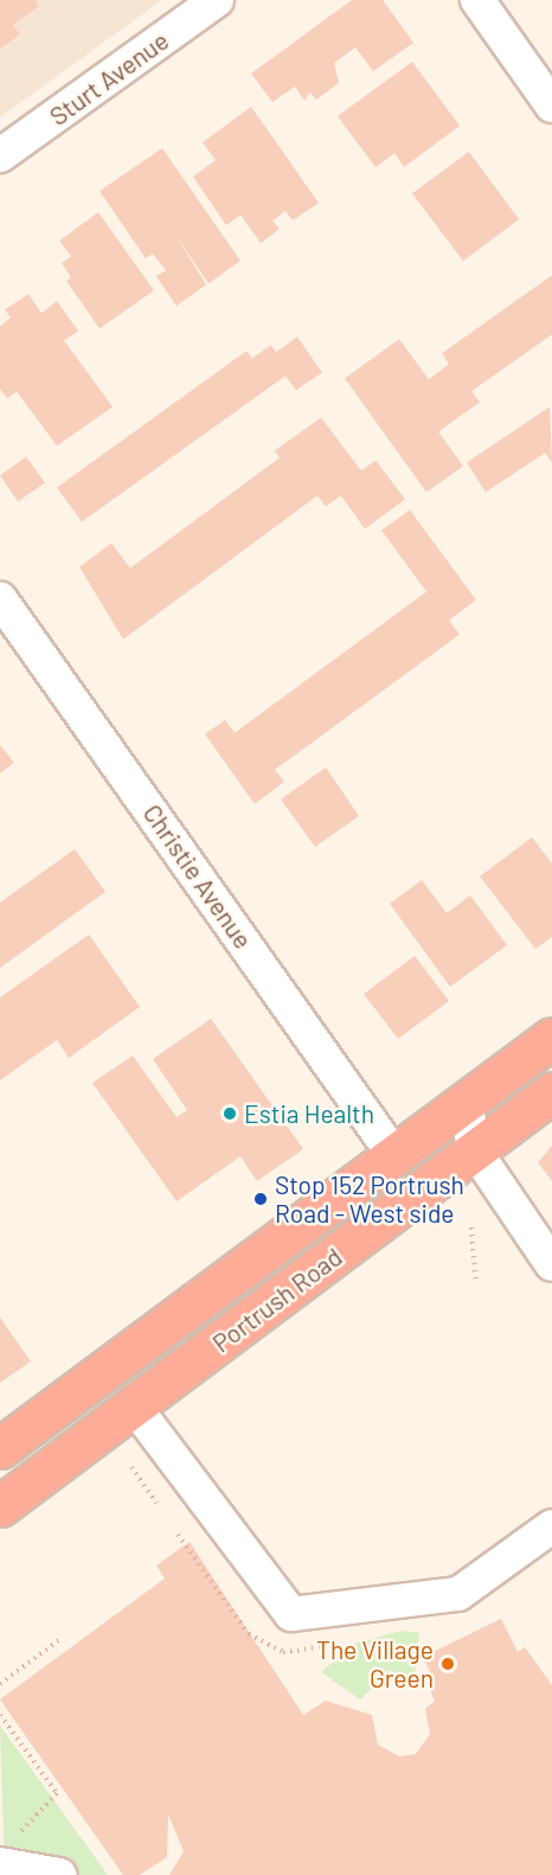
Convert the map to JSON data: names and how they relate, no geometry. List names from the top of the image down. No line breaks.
{"streets":{"highway":["Portrush Road"],"street":["Sturt Avenue","Christie Avenue"]},"crossings":[["Christie Avenue","Portrush Road"]],"places":["Estia Health","Stop 152 Portrush Road - West side","The Village Green"]}
